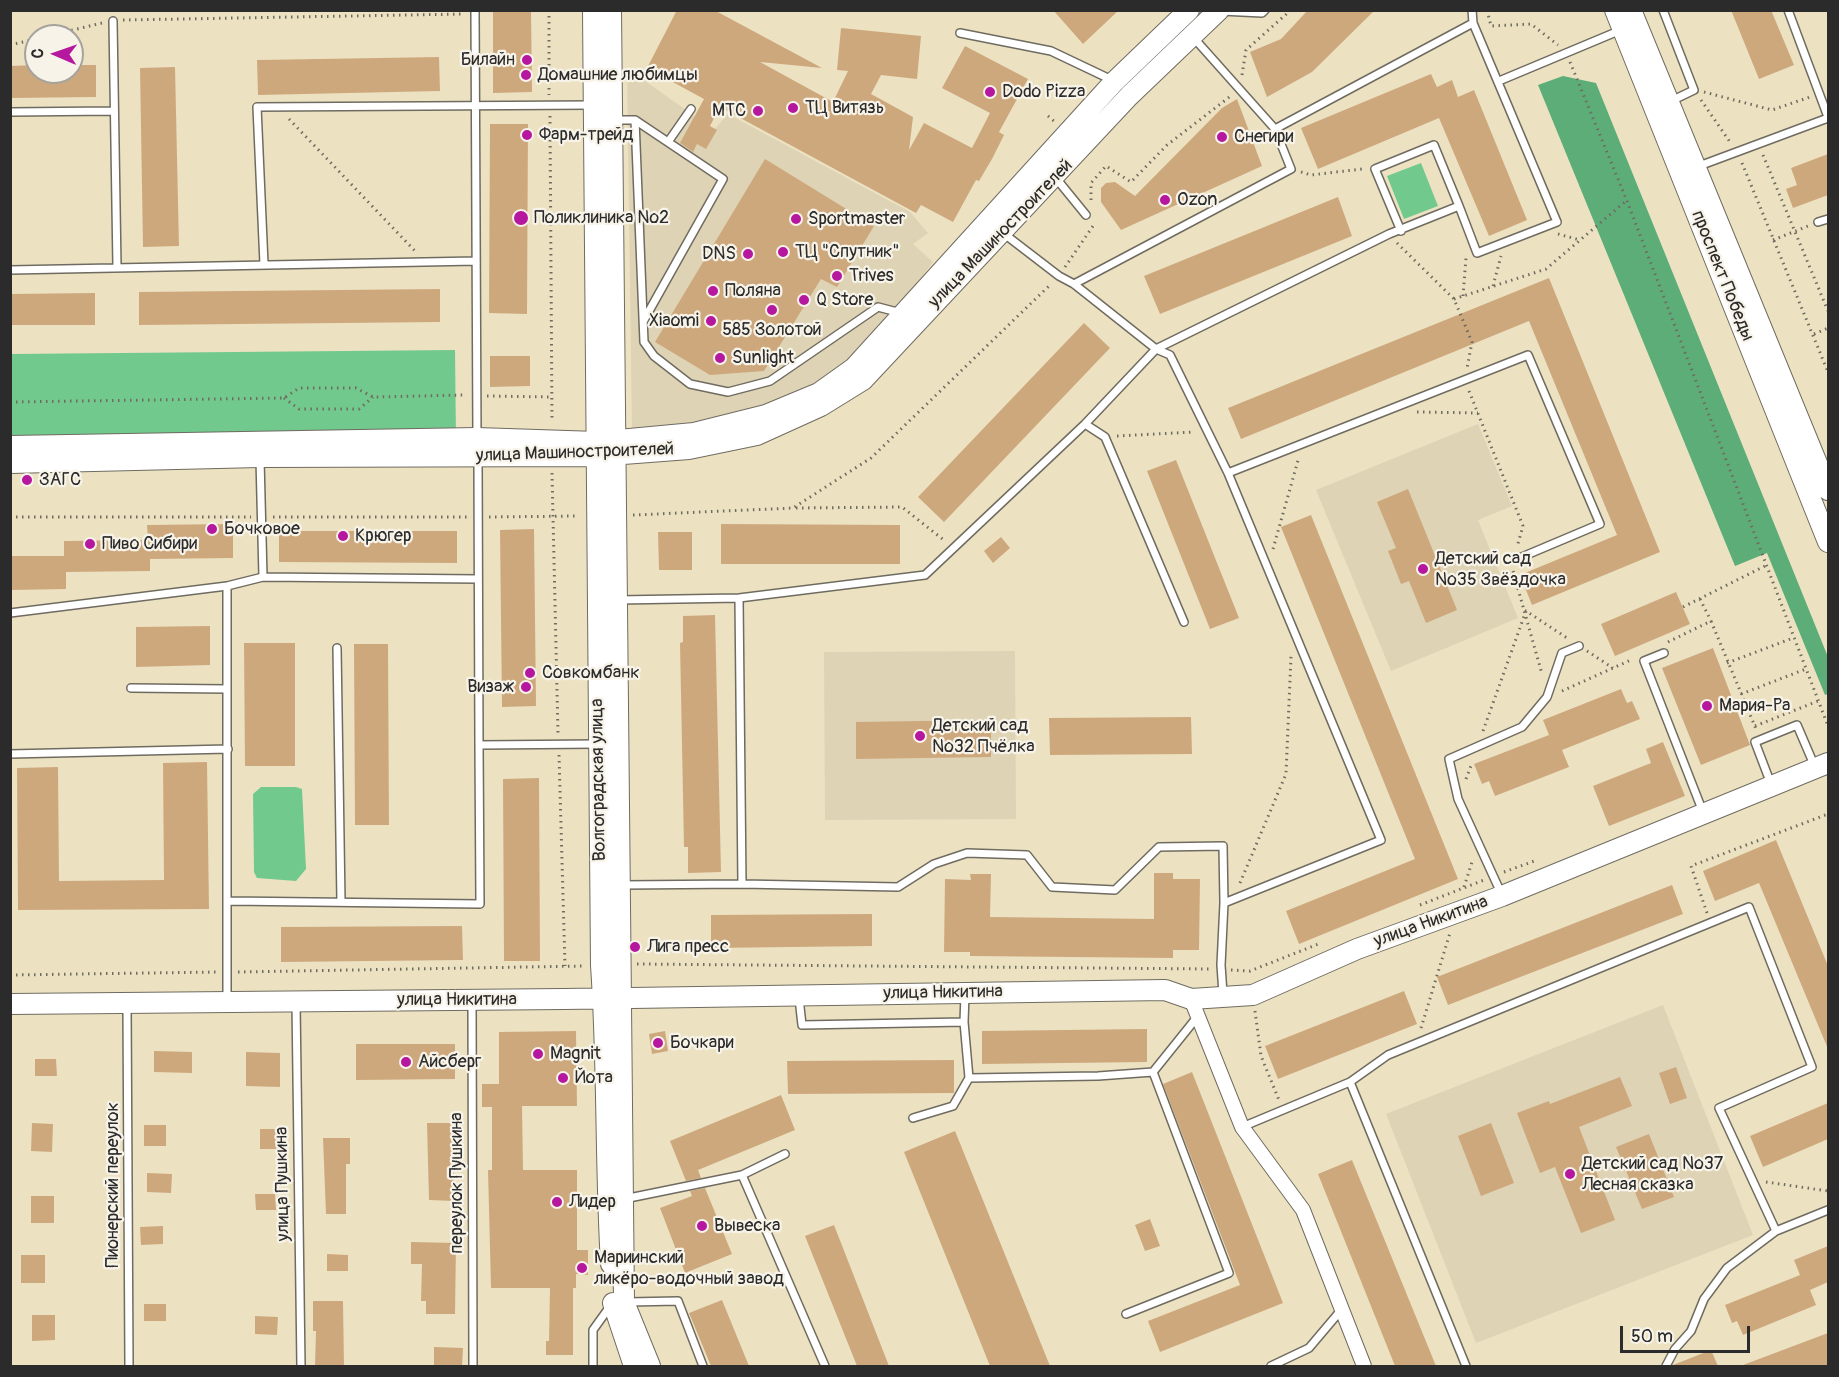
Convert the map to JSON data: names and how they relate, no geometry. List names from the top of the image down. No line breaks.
{"streets":{"main road":["улица Машиностроителей","проспект Победы","Волгоградская улица","улица Никитина"],"lane":["переулок Пушкина","улица Пушкина","Пионерский переулок"]},"crossings":[["улица Машиностроителей","Волгоградская улица"],["Волгоградская улица","улица Никитина"],["улица Никитина","переулок Пушкина"],["улица Никитина","улица Пушкина"],["улица Никитина","Пионерский переулок"]],"places":["Билайн","Домашние любимцы","Dodo Pizza","ТЦ Витязь","МТС","Фарм-трейд","Снегири","Ozon","Поликлиника №2","Sportmaster","ТЦ \"Спутник\"","DNS","Trives","Поляна","Q Store","585 Золотой","Xiaomi","Sunlight","ЗАГС","Бочковое","Крюгер","Пиво Сибири","Детский сад №35 Звёздочка","Совкомбанк","Визаж","Мария-Ра","Детский сад №32 Пчёлка","Лига пресс","Бочкари","Magnit","Айсберг","Йота","Детский сад №37 Лесная сказка","Лидер","Вывеска","Мариинский ликёро-водочный завод"],"scale_bar":"50 m","north":"left"}
